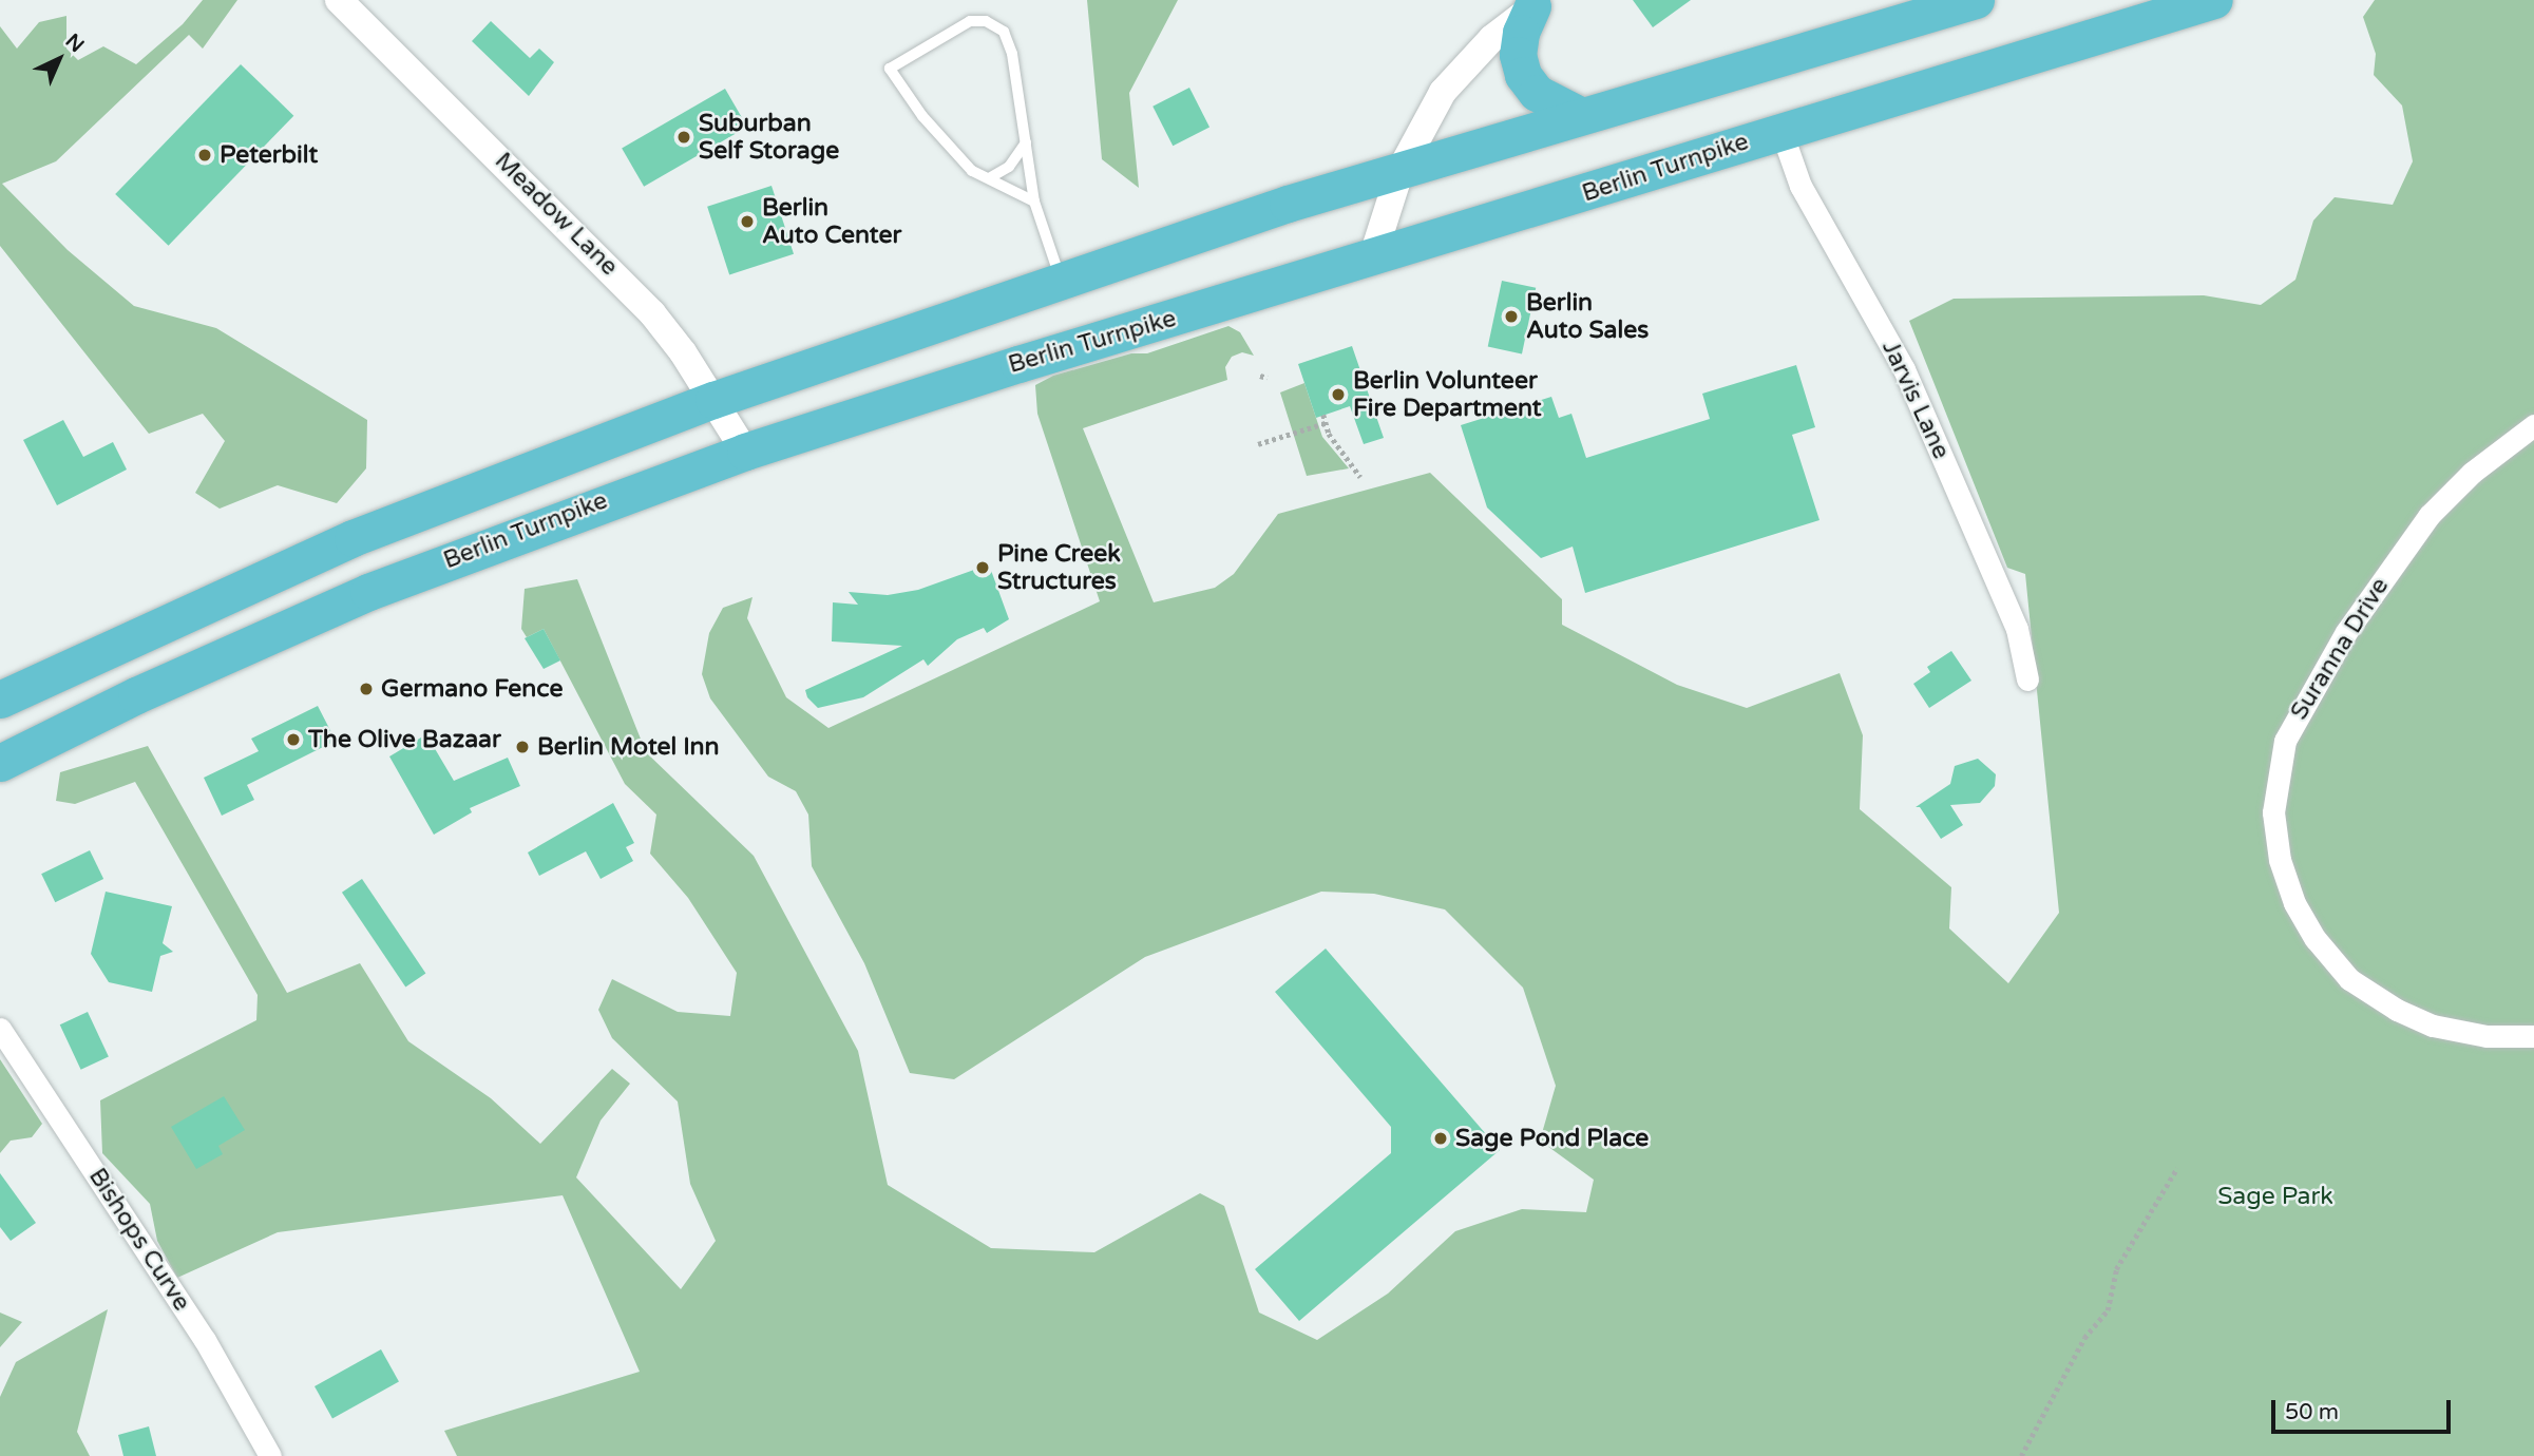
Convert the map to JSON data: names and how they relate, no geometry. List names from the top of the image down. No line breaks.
{"streets":{"highway":["Berlin Turnpike"],"street":["Meadow Lane","Jarvis Lane","Suranna Drive","Bishops Curve"]},"crossings":[["Berlin Turnpike","Meadow Lane"],["Berlin Turnpike","Jarvis Lane"]],"parks":["Sage Park"],"places":["Suburban Self Storage","Peterbilt","Berlin Auto Center","Berlin Auto Sales","Berlin Volunteer Fire Department","Pine Creek Structures","Germano Fence","The Olive Bazaar","Berlin Motel Inn","Sage Pond Place"],"scale_bar":"50 m","north":"top right"}
